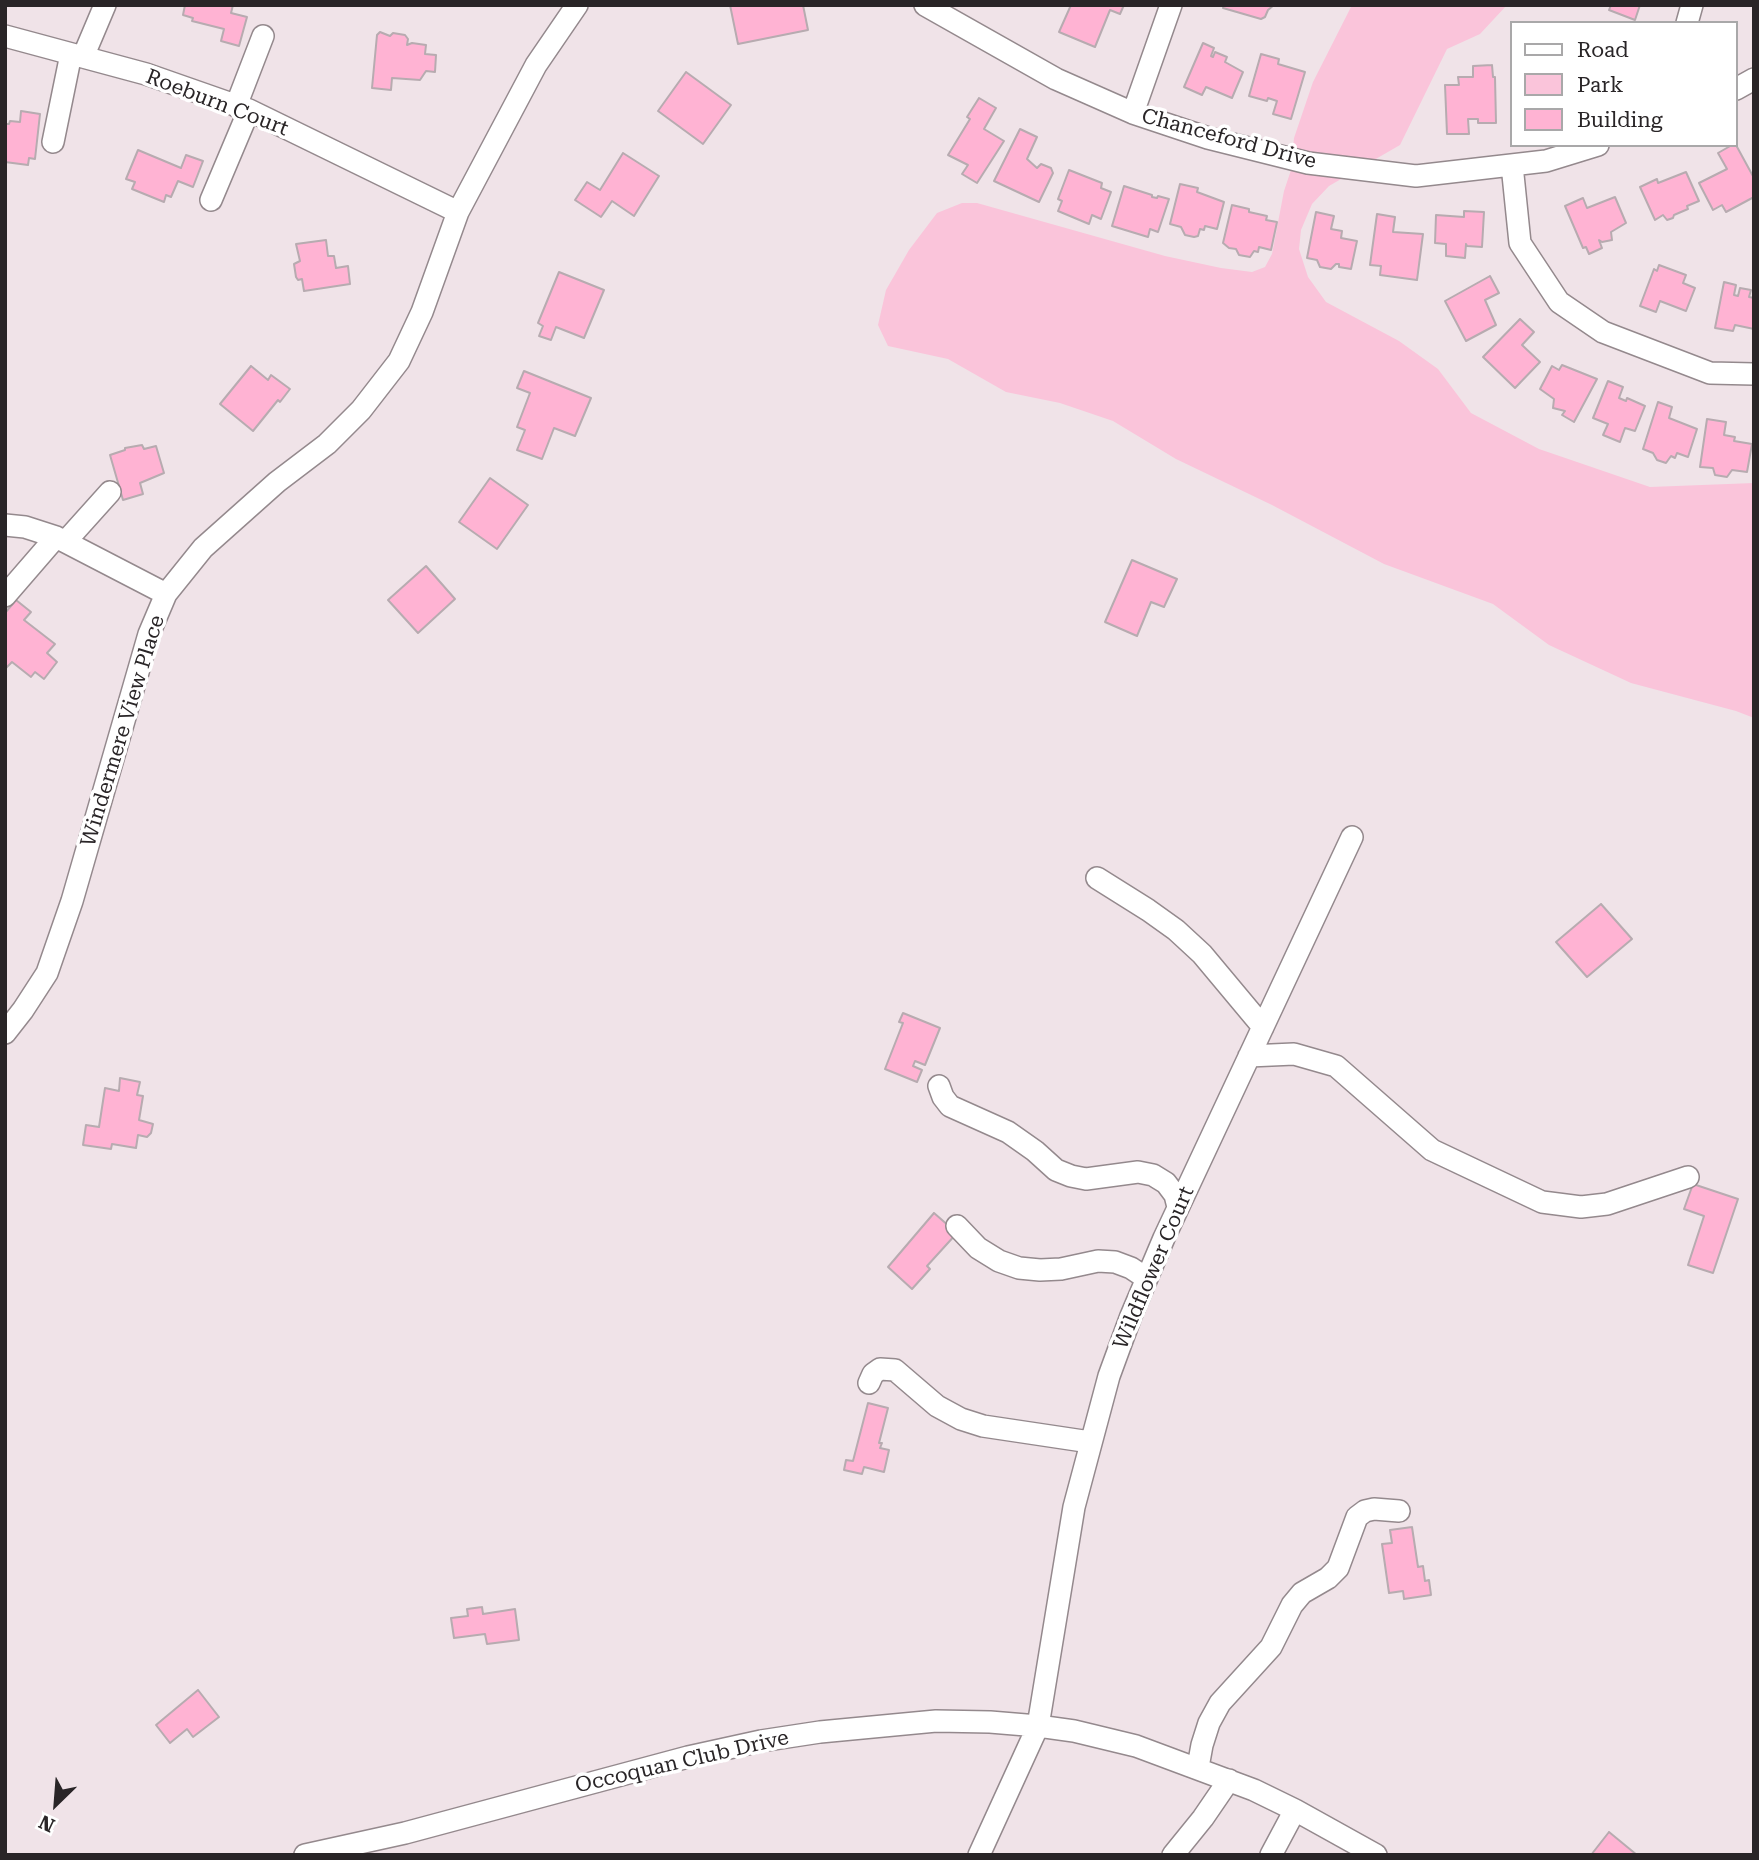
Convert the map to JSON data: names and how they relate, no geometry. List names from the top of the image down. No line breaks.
{"streets":{"street":["Roeburn Court","Chanceford Drive","Windermere View Place","Wildflower Court","Occoquan Club Drive"]},"crossings":[["Roeburn Court","Windermere View Place"],["Wildflower Court","Occoquan Club Drive"]],"legend":["Road","Park","Building"],"north":"bottom left"}
